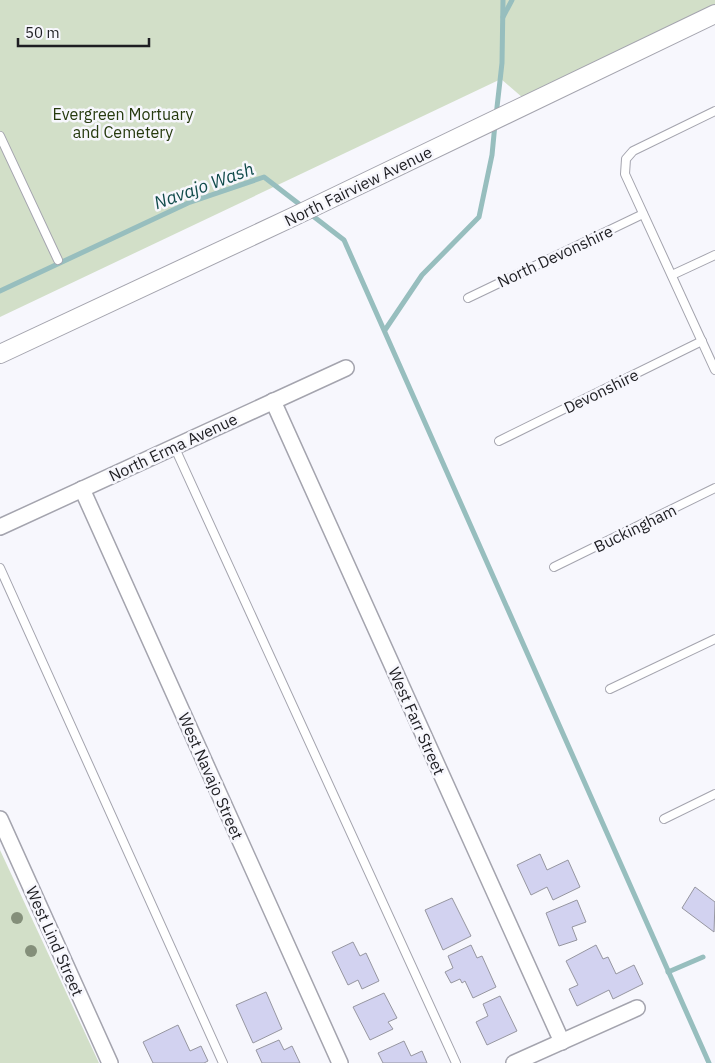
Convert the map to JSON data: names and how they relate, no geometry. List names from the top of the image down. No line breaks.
{"streets":{"street":["North Fairview Avenue","North Erma Avenue","West Farr Street","West Navajo Street","West Lind Street"],"lane":["North Devonshire","Devonshire","Buckingham"]},"crossings":[["North Erma Avenue","West Farr Street"],["North Erma Avenue","West Navajo Street"]],"water":["Navajo Wash"],"parks":["Evergreen Mortuary and Cemetery"],"scale_bar":"50 m"}
